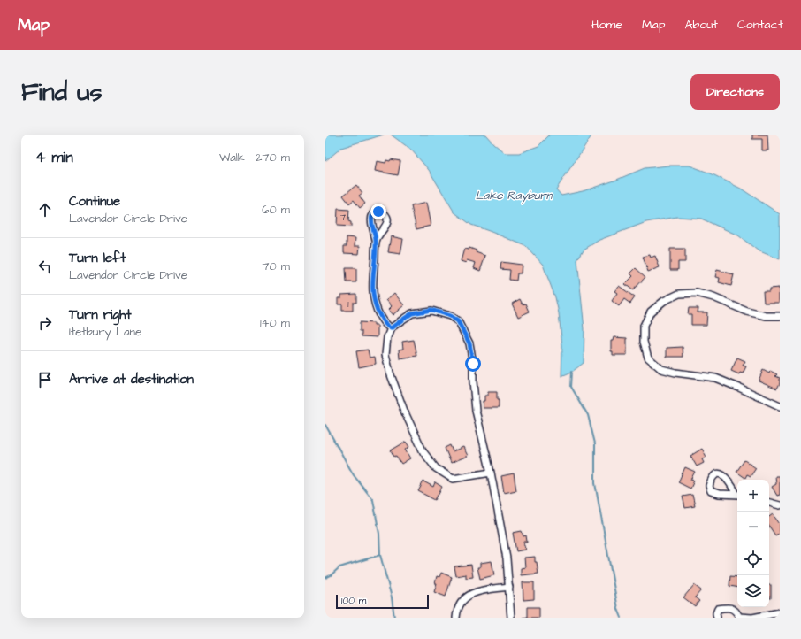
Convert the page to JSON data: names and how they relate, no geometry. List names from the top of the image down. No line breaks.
{"water":["Lake Rayburn"],"house_numbers":["7","1"],"scale_bar":"100 m","page":{"header":"Map","nav":["Home","Map","About","Contact"],"buttons":"Directions","title":"Find us","heading":["4 min","Walk · 270 m"],"list":[["Continue","Lavendon Circle Drive","60 m"],["Turn left","Lavendon Circle Drive","70 m"],["Turn right","Itetbury Lane","140 m"],"Arrive at destination"],"map_buttons":["+","−"],"scale":"100 m"}}
